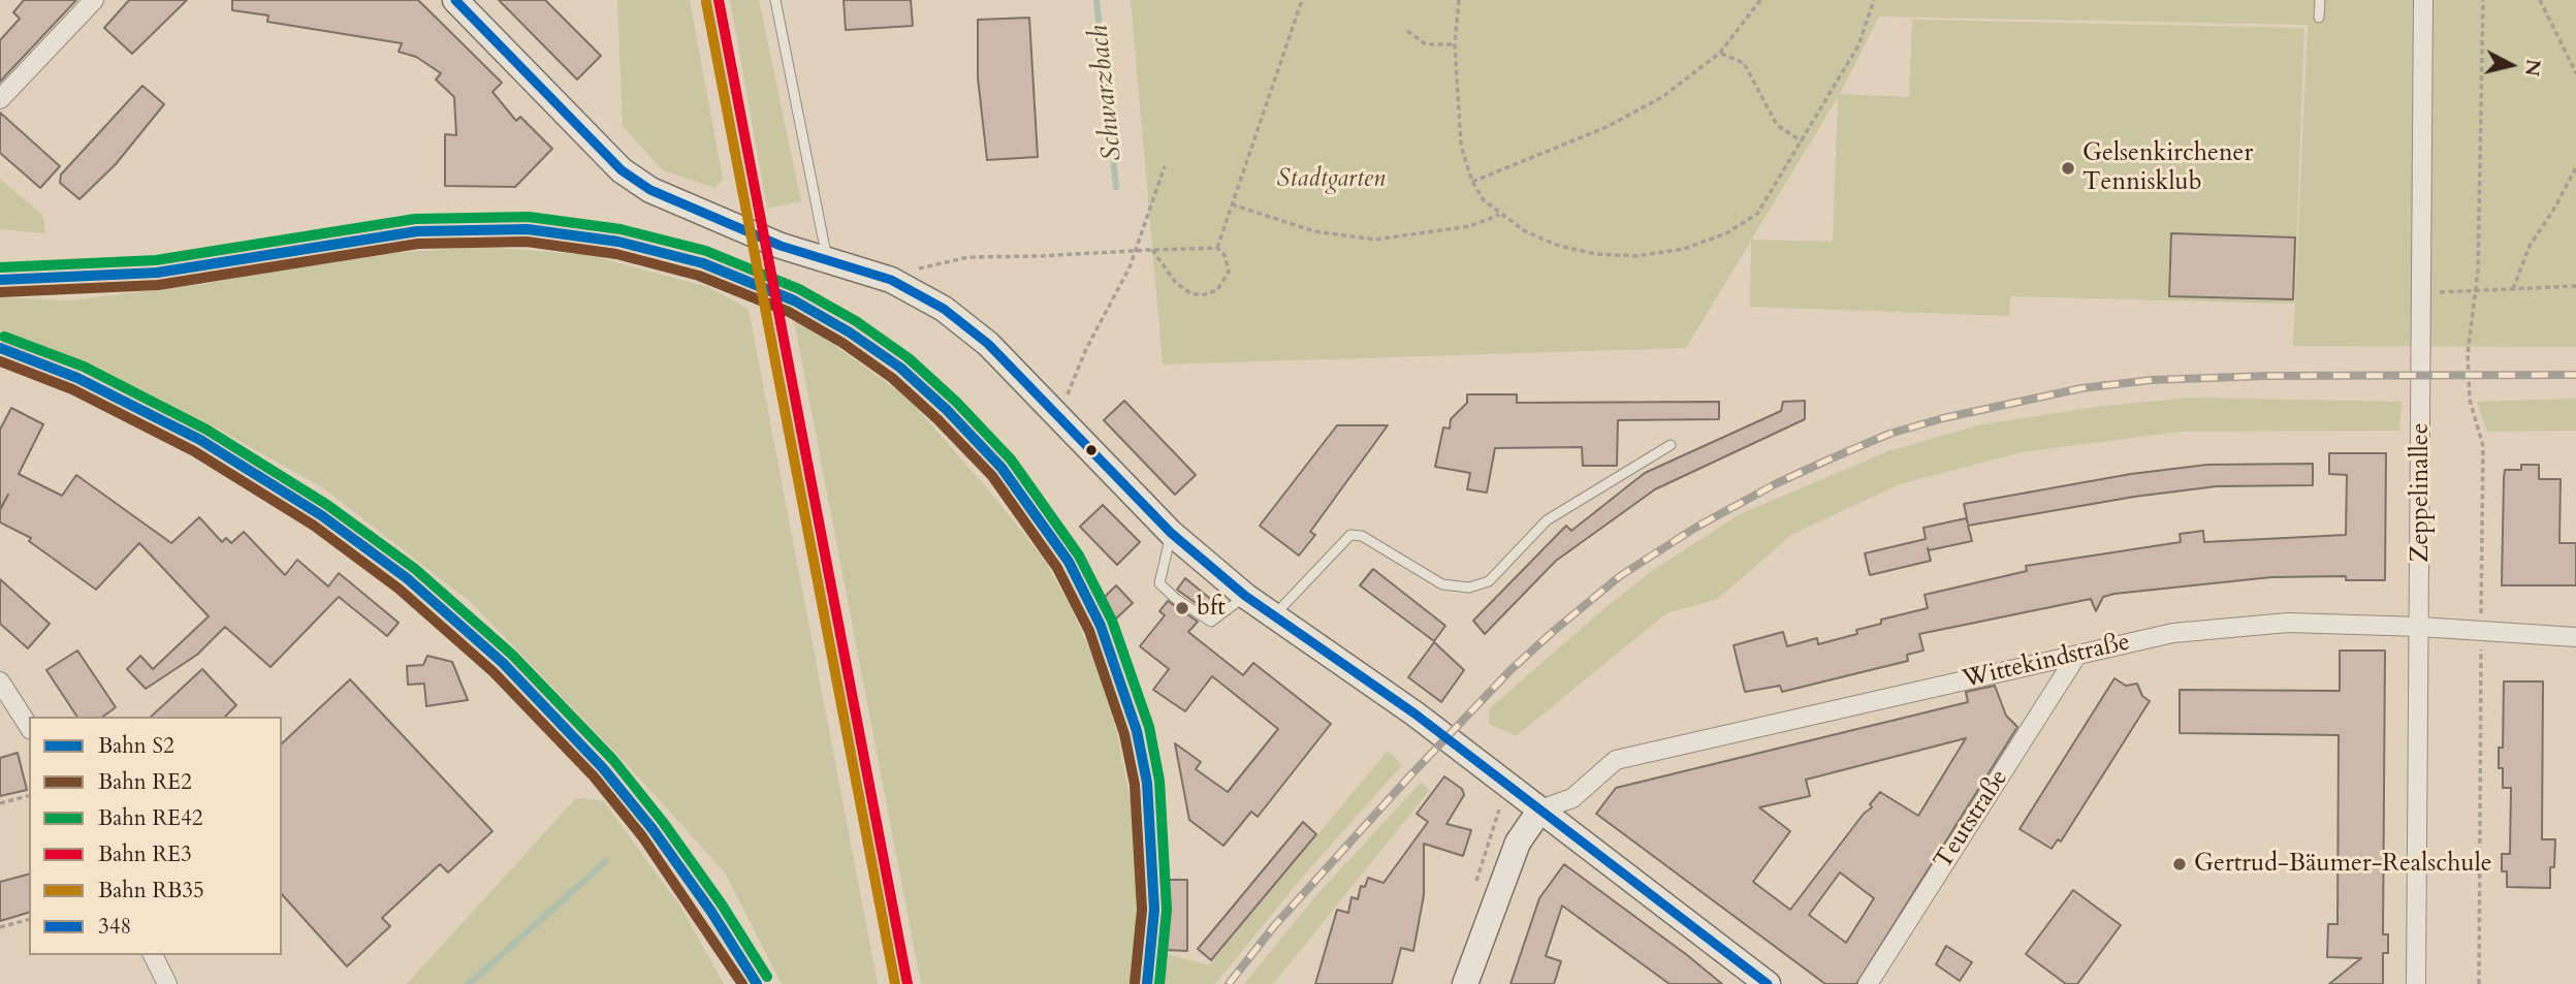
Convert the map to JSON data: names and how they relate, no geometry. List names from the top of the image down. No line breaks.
{"streets":{"street":["Zeppelinallee","Wittekindstraße","Teutstraße"]},"crossings":[["Zeppelinallee","Wittekindstraße"],["Wittekindstraße","Teutstraße"]],"water":["Schwarzbach"],"parks":["Stadtgarten"],"places":["Gelsenkirchener Tennisklub","bft","Gertrud-Bäumer-Realschule"],"lines":["rail line RE3","transit line 348","rail line RB35","rail line RE42","rail line S2","rail line RE2"],"legend":["Bahn S2","Bahn RE2","Bahn RE42","Bahn RE3","Bahn RB35","348"],"north":"right"}
